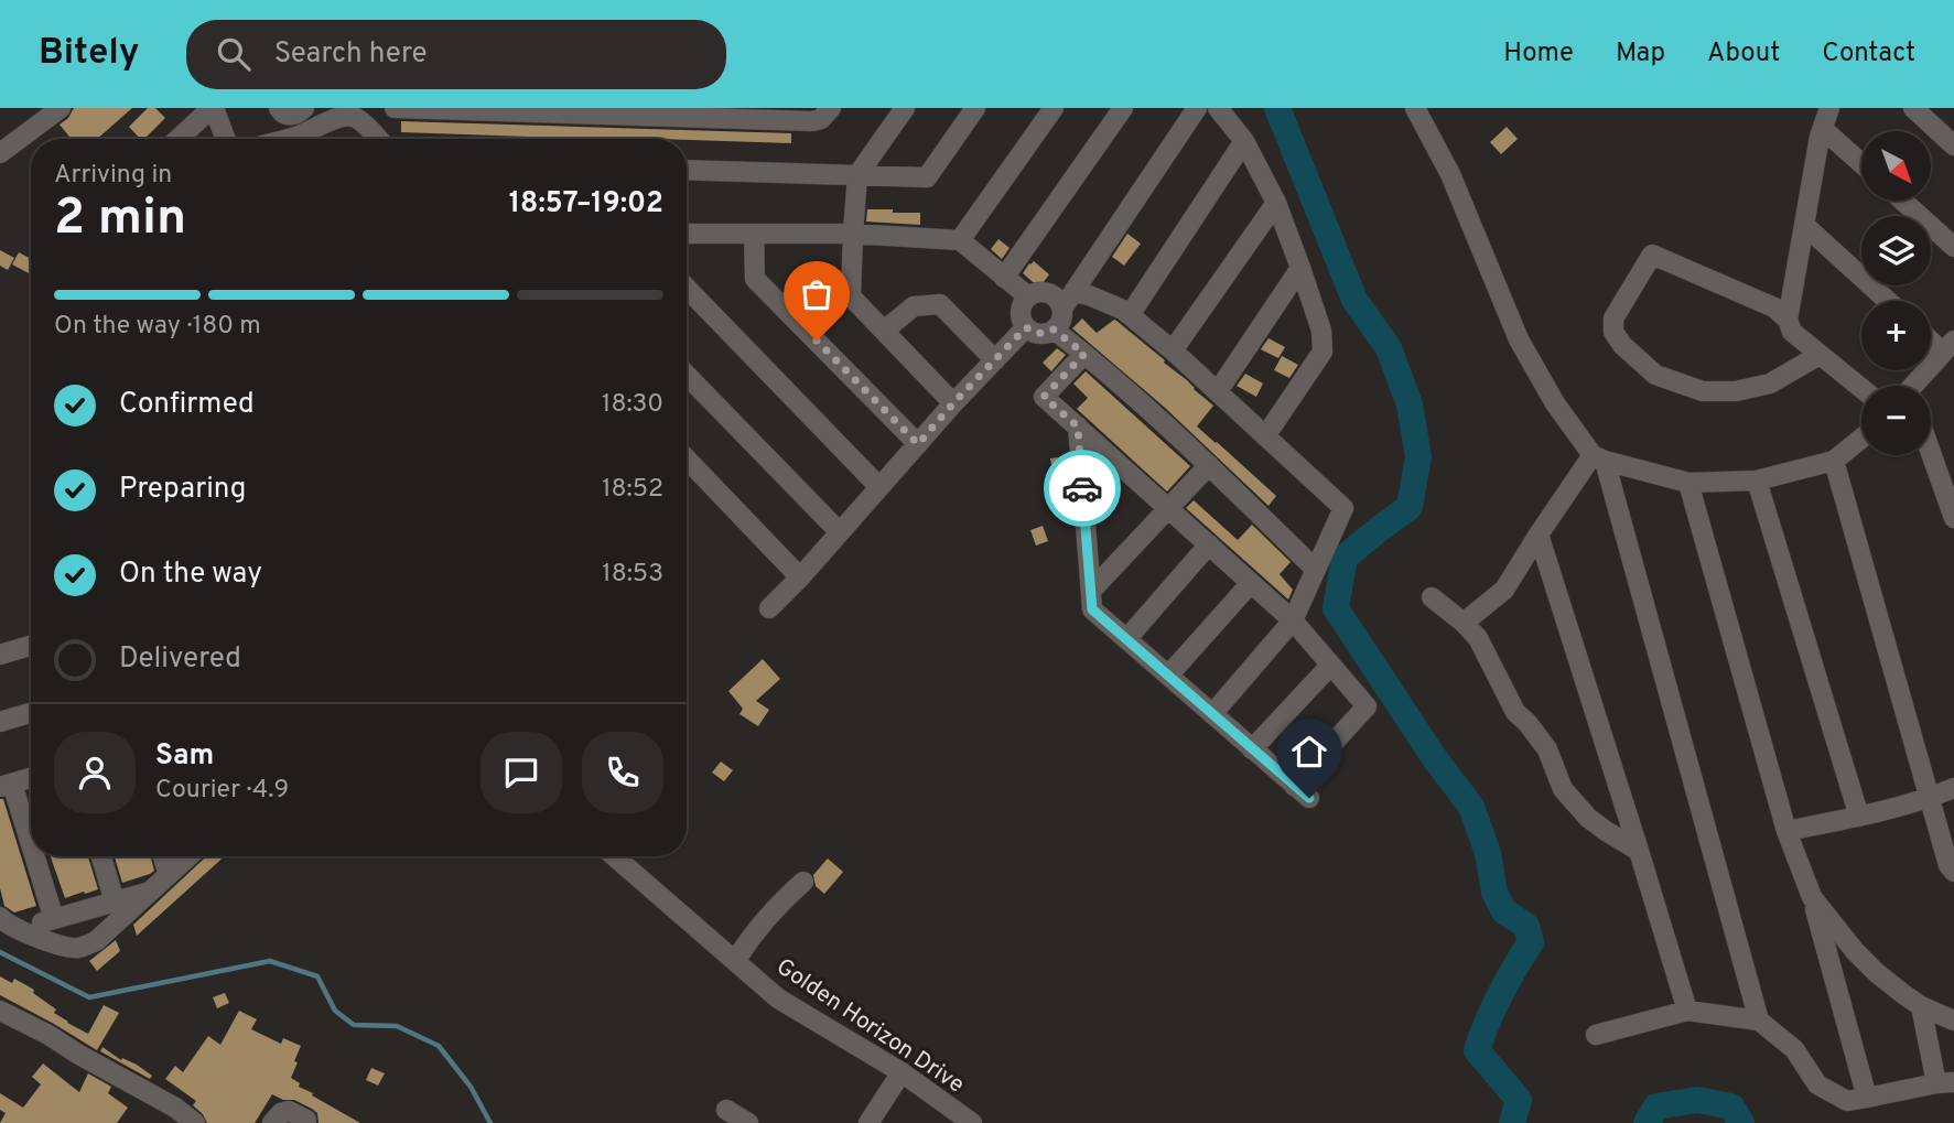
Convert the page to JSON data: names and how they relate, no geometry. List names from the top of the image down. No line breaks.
{"streets":{"street":["Golden Horizon Drive"]},"north":"bottom right","page":{"header":"Bitely","search":"Search here","nav":["Home","Map","About","Contact"],"map_buttons":["+","−"],"heading":["2 min","Arriving in","18:57–19:02"],"panel":["Sam","Courier · 4.9"],"bar":"On the way · 180 m","list":[["Confirmed","18:30"],["Preparing","18:52"],["On the way","18:53"],"Delivered"]}}
